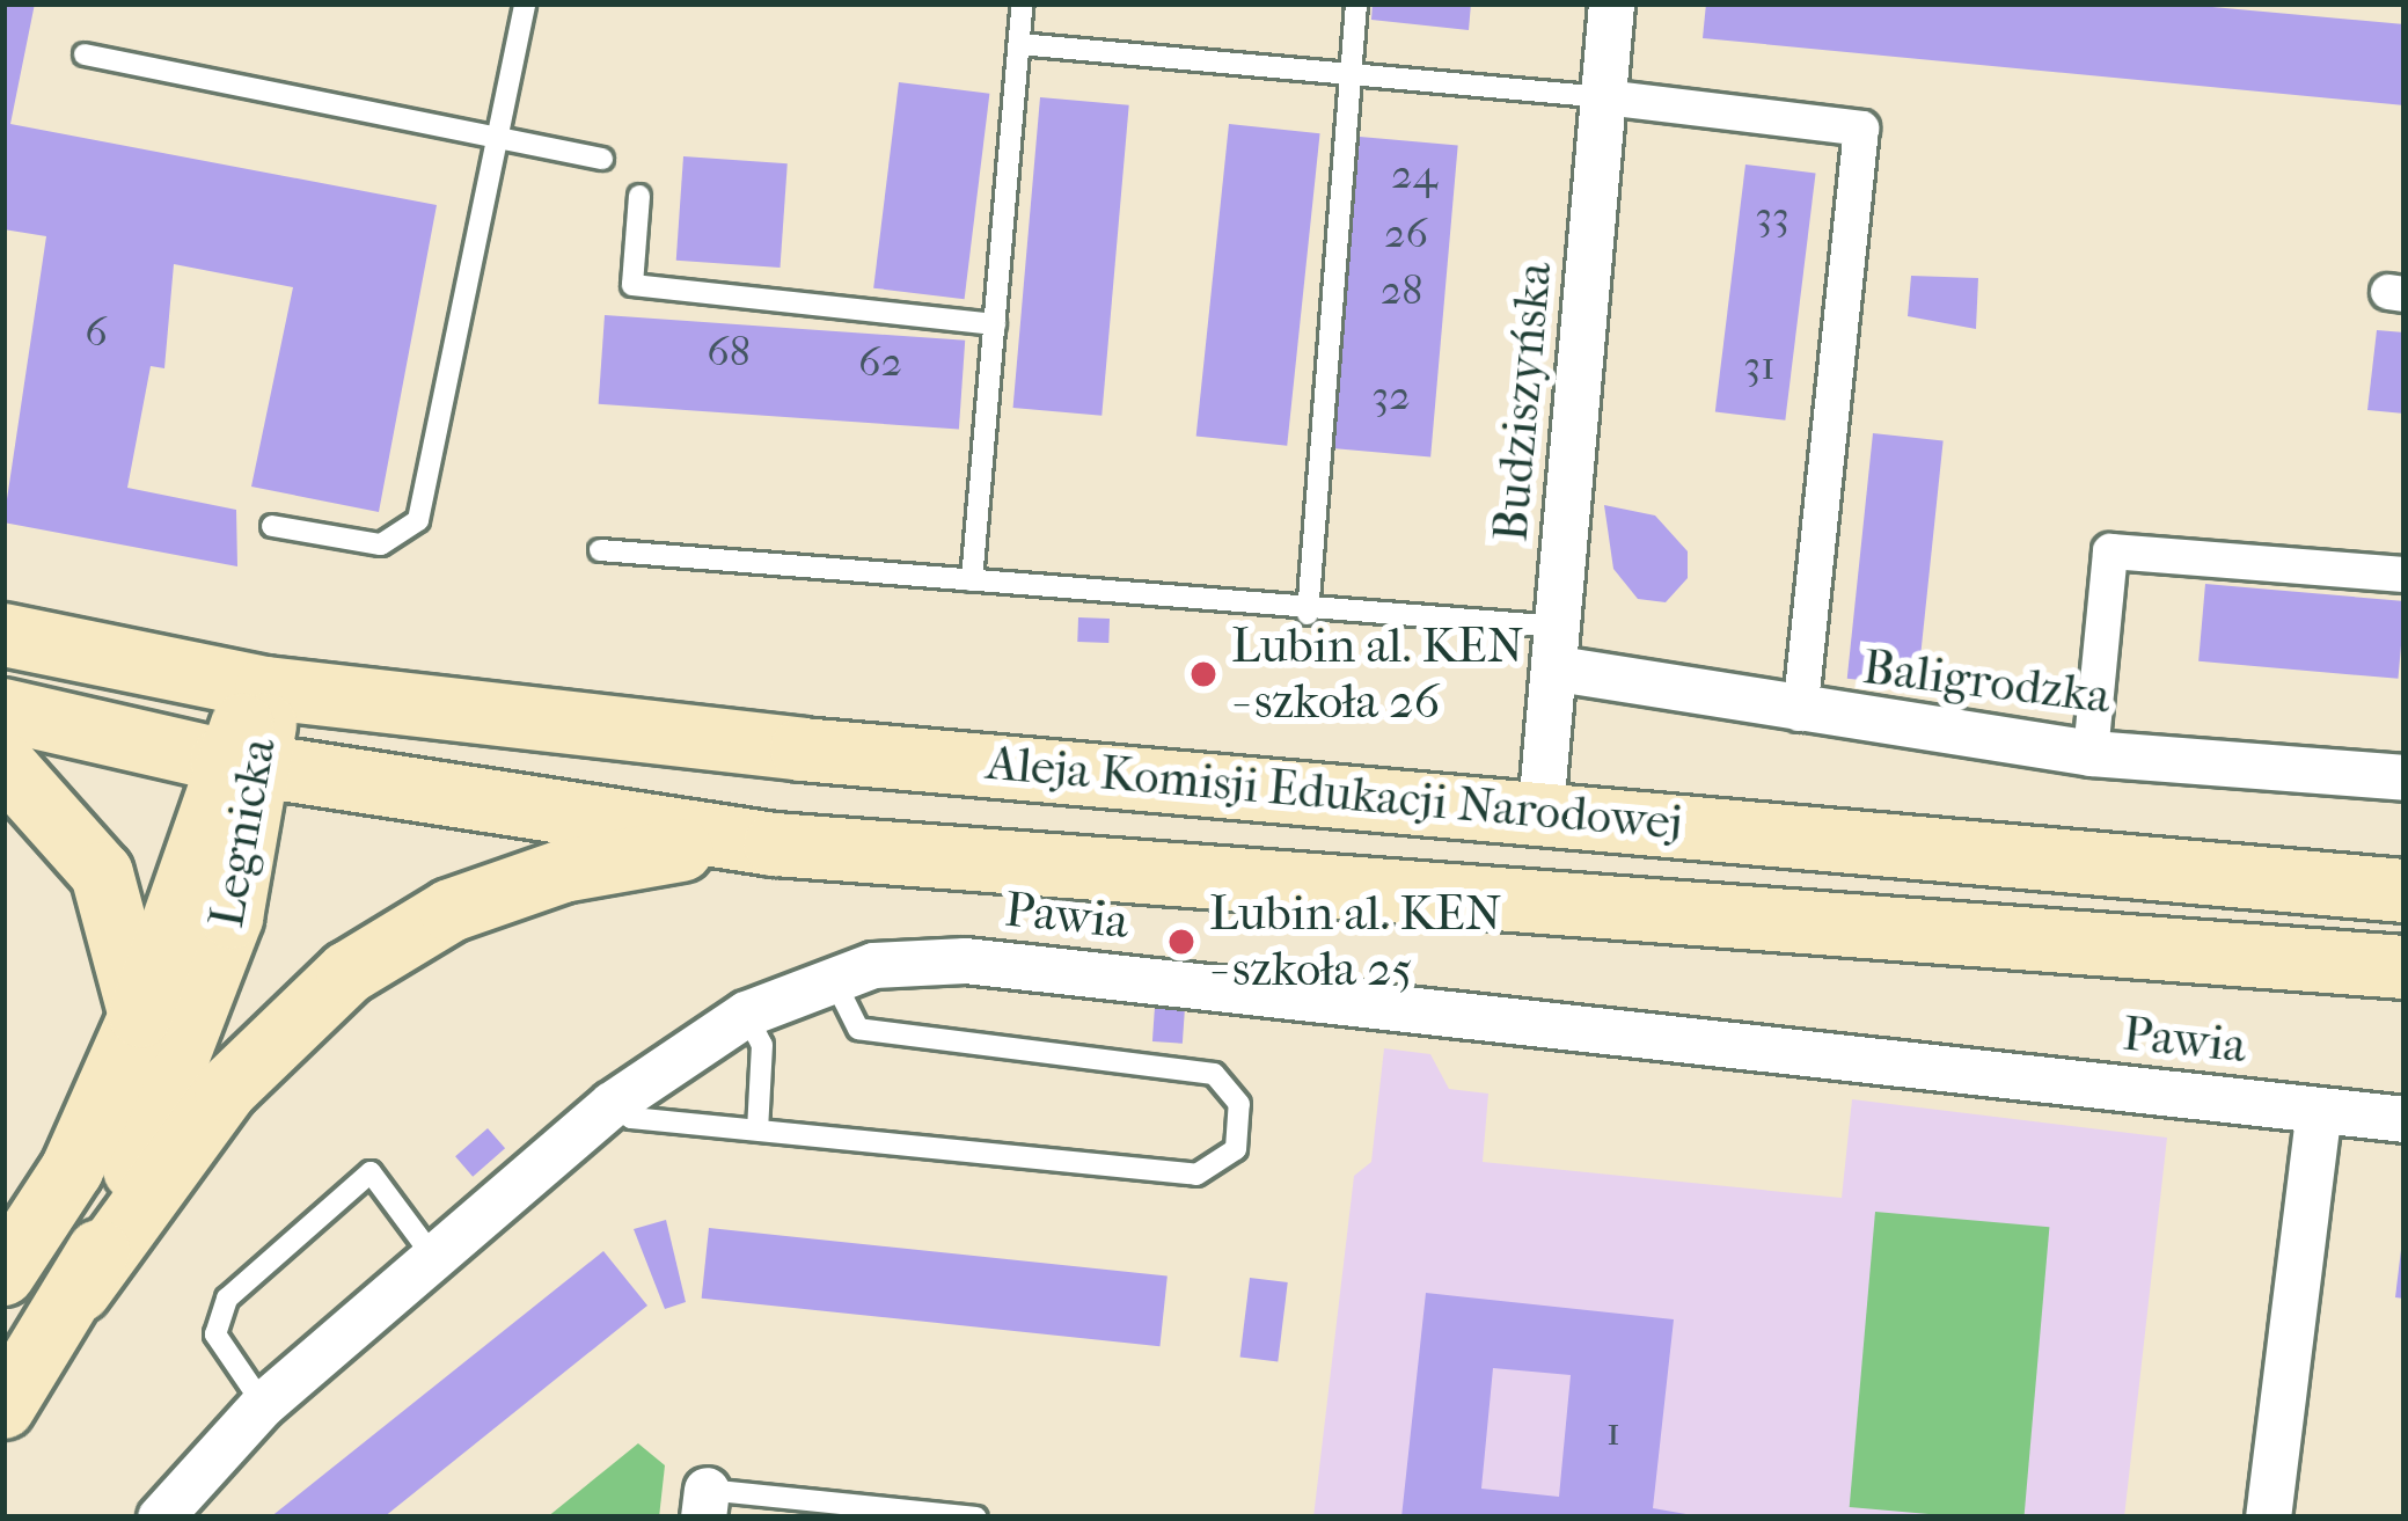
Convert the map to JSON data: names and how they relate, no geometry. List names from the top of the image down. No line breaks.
{"streets":{"main road":["Aleja Komisji Edukacji Narodowej","Legnicka"],"street":["Budziszyńska","Baligrodzka","Pawia"]},"crossings":[["Budziszyńska","Baligrodzka"],["Budziszyńska","Aleja Komisji Edukacji Narodowej"],["Aleja Komisji Edukacji Narodowej","Legnicka"]],"places":["Lubin al. KEN - szkoła 26","Lubin al. KEN - szkoła 25"],"house_numbers":["24","33","26","28","6","68","62","31","32","1"]}
